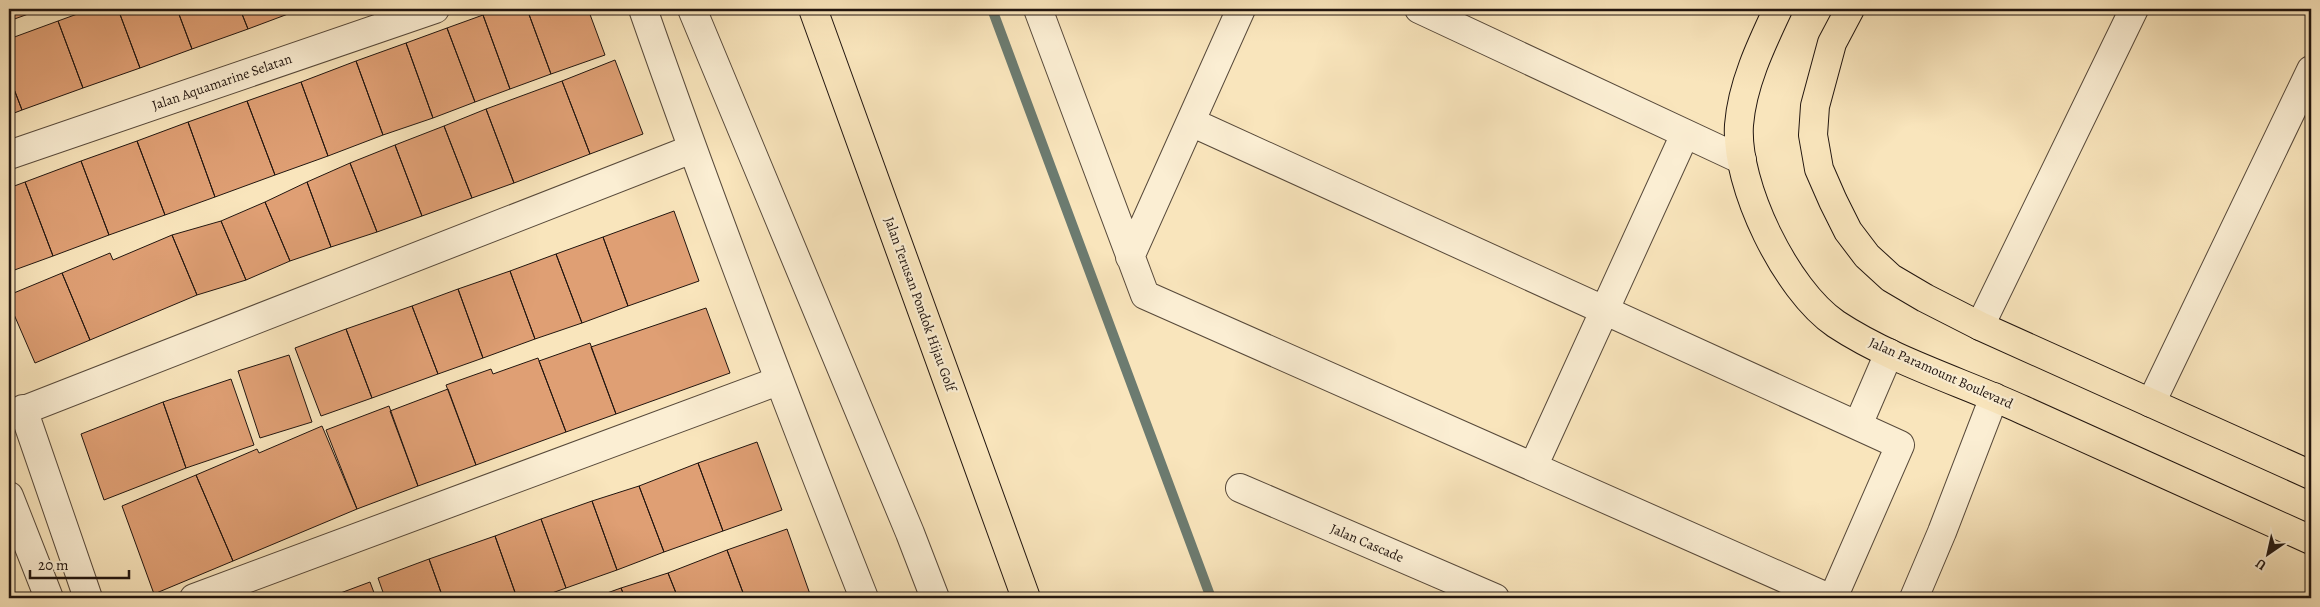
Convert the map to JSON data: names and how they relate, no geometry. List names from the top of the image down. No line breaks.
{"streets":{"main road":["Jalan Terusan Pondok Hijau Golf","Jalan Paramount Boulevard"],"street":["Jalan Aquamarine Selatan","Jalan Cascade"]},"scale_bar":"20 m","north":"bottom left"}
